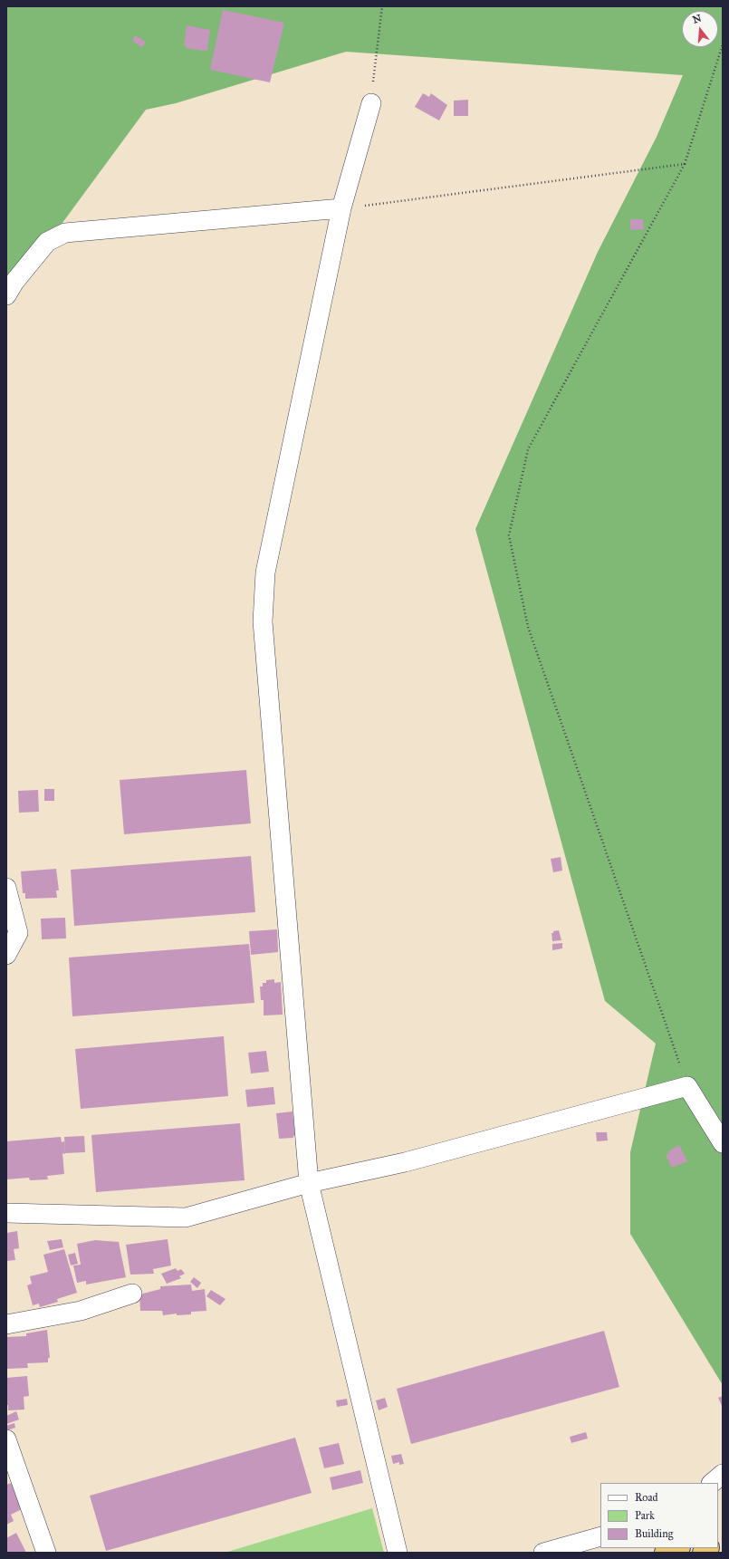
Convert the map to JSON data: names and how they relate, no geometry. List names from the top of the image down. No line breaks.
{"legend":["Road","Park","Building"],"north":"top"}
